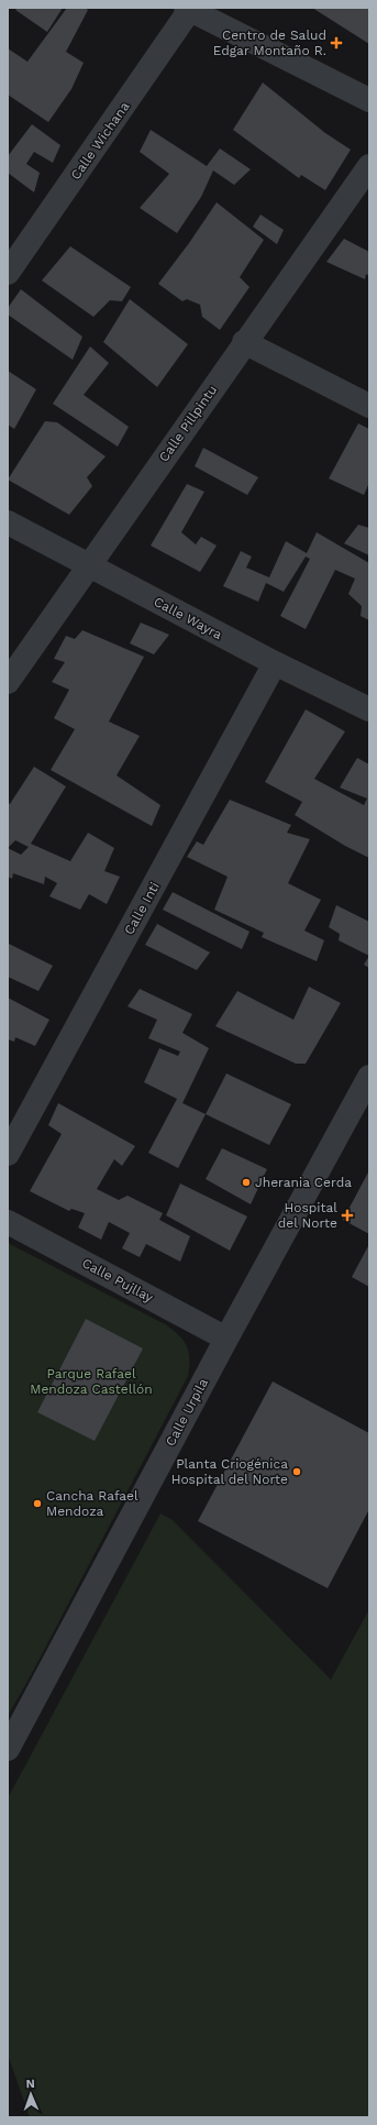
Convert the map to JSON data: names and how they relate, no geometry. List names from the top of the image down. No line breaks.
{"streets":{"street":["Calle Wichana","Calle Pillpintu","Calle Wayra","Calle Inti","Calle Pujllay","Calle Urpila"]},"crossings":[["Calle Pillpintu","Calle Wayra"],["Calle Wayra","Calle Inti"],["Calle Pujllay","Calle Urpila"]],"parks":["Parque Rafael Mendoza Castellón"],"places":{"health":["Centro de Salud Edgar Montaño R.","Hospital del Norte"],"other":["Jherania Cerda","Planta Criogénica Hospital del Norte","Cancha Rafael Mendoza"]},"north":"top"}
